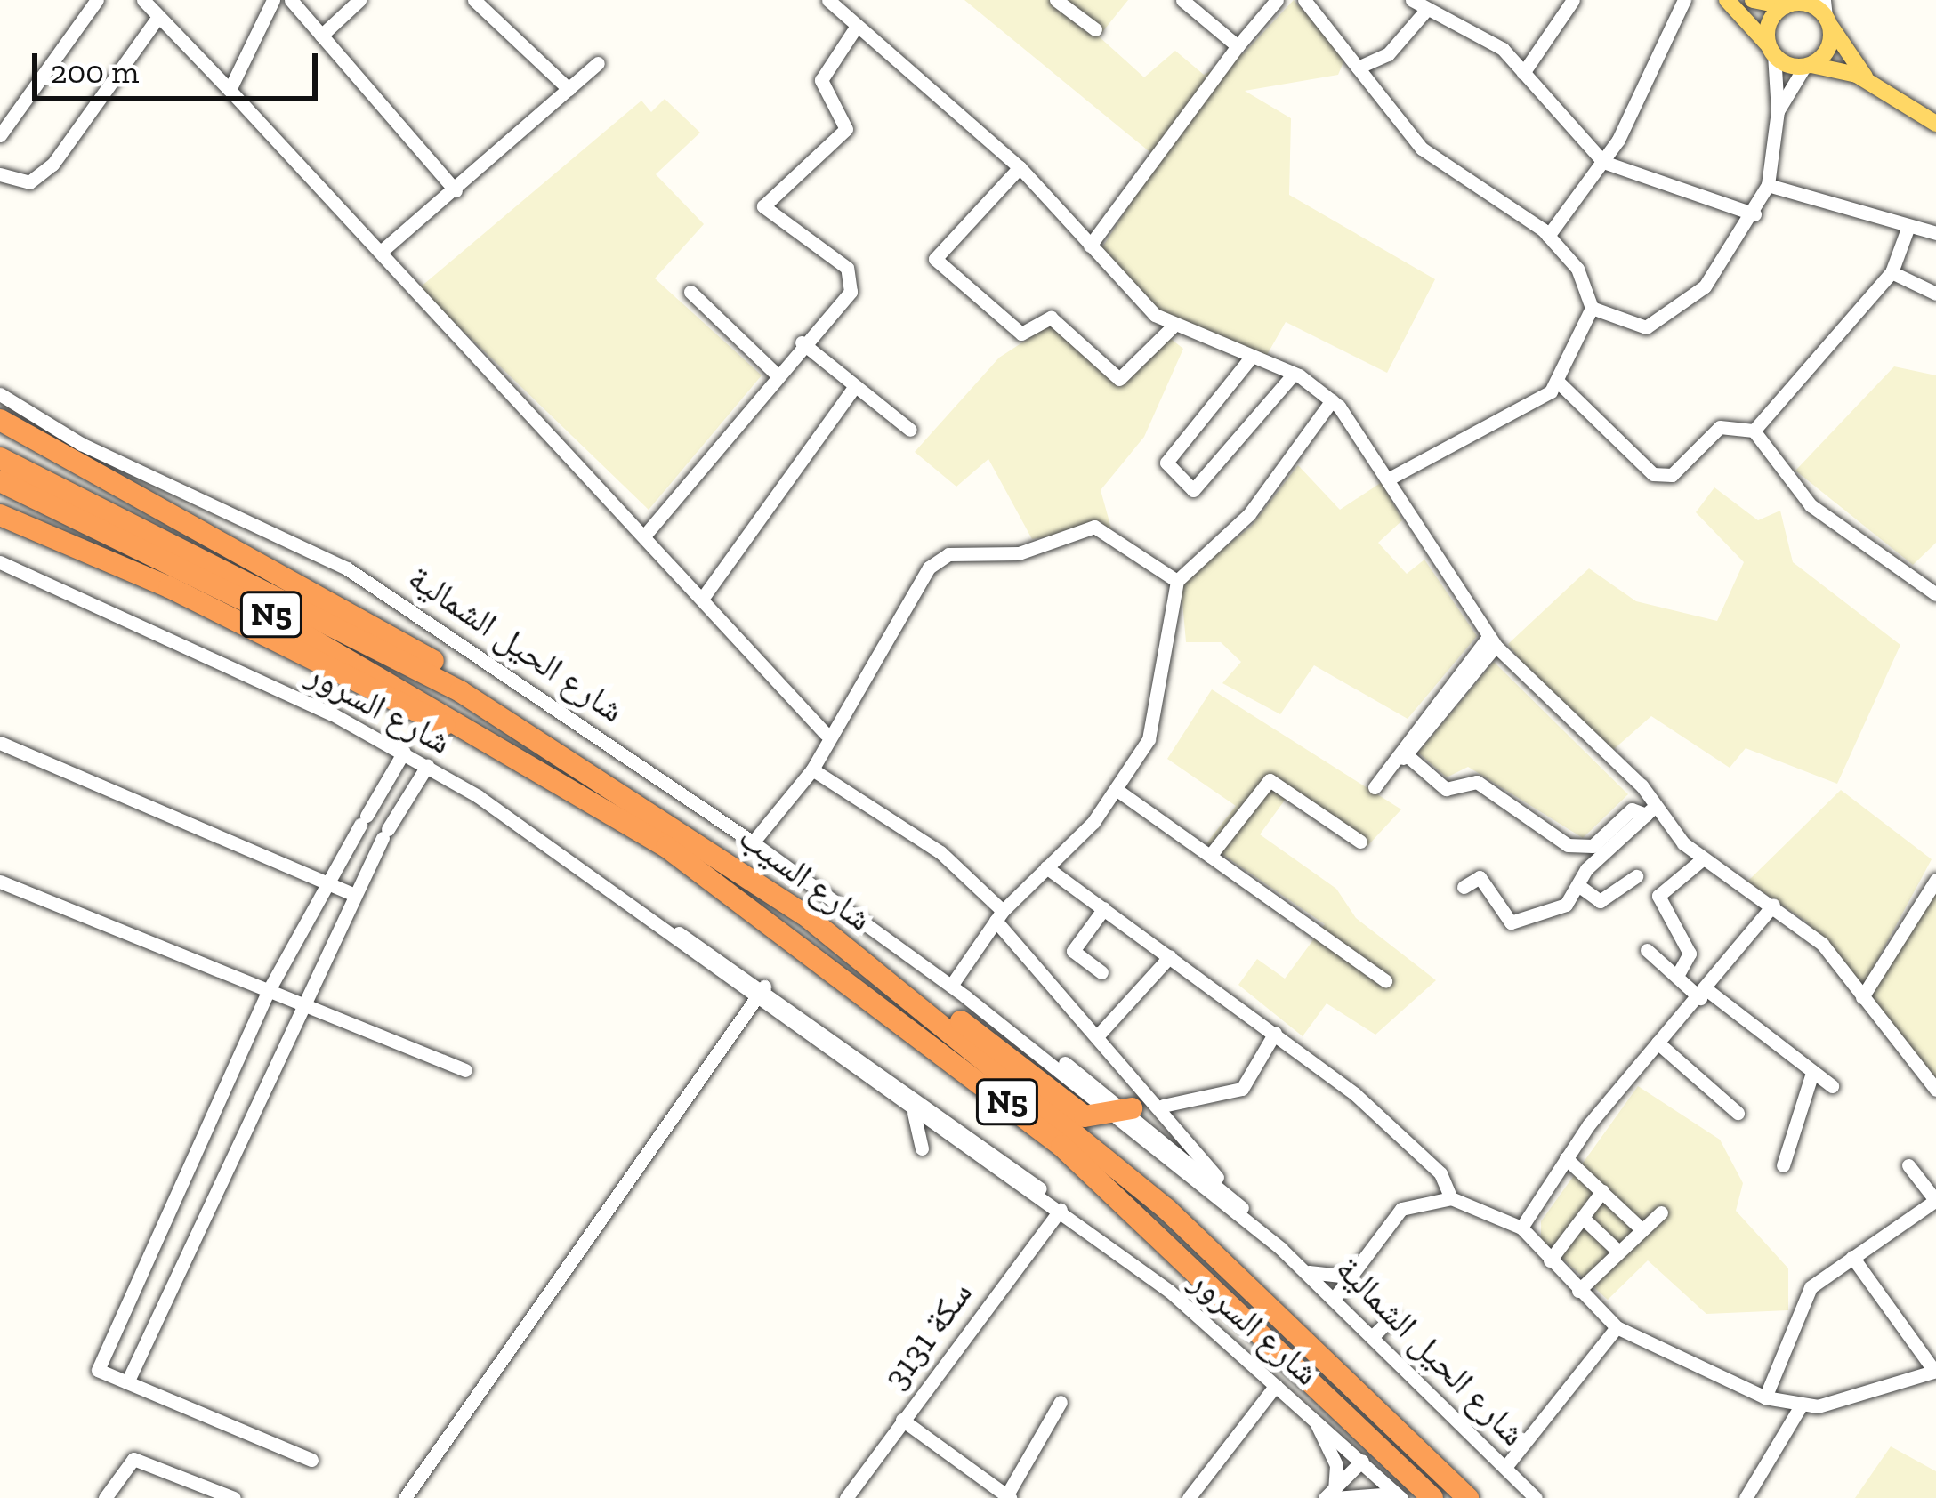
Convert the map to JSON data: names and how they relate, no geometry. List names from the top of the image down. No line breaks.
{"streets":{"highway":["N5","شارع السيب"],"street":["شارع الحيل الشمالية","شارع السرور","سكة 3131"]},"crossings":[["شارع السرور","سكة 3131"]],"scale_bar":"200 m"}
